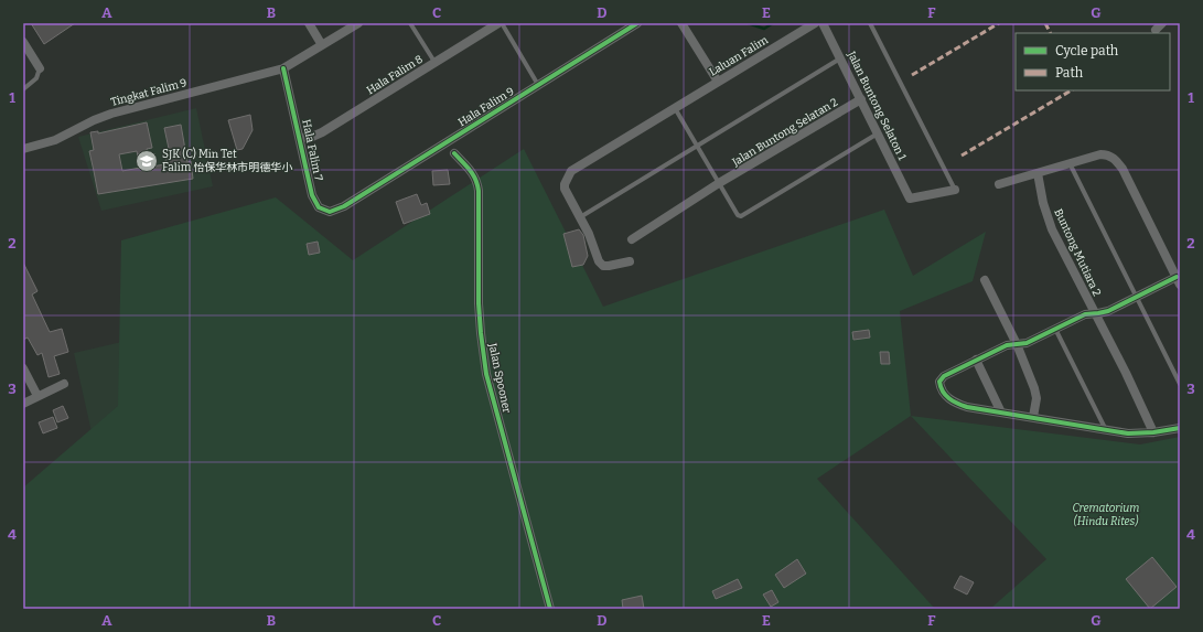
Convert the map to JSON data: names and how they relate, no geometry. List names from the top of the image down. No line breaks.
{"streets":{"street":["Laluan Falim","Hala Falim 8","Tingkat Falim 9","Jalan Buntong Selaton 1","Hala Falim 9","Jalan Buntong Selatan 2","Hala Falim 7","Buntong Mutiara 2","Jalan Spooner"]},"crossings":[["Hala Falim 8","Hala Falim 7"],["Tingkat Falim 9","Hala Falim 7"],["Jalan Buntong Selaton 1","Jalan Buntong Selatan 2"],["Hala Falim 9","Hala Falim 7"]],"parks":["Crematorium (Hindu Rites)"],"places":{"school or university":["SJK (C) Min Tet Falim 怡保华林市明德华小"]},"legend":["Cycle path","Path"],"grid":{"columns":["A","B","C","D","E","F","G"],"rows":["1","2","3","4"]}}
